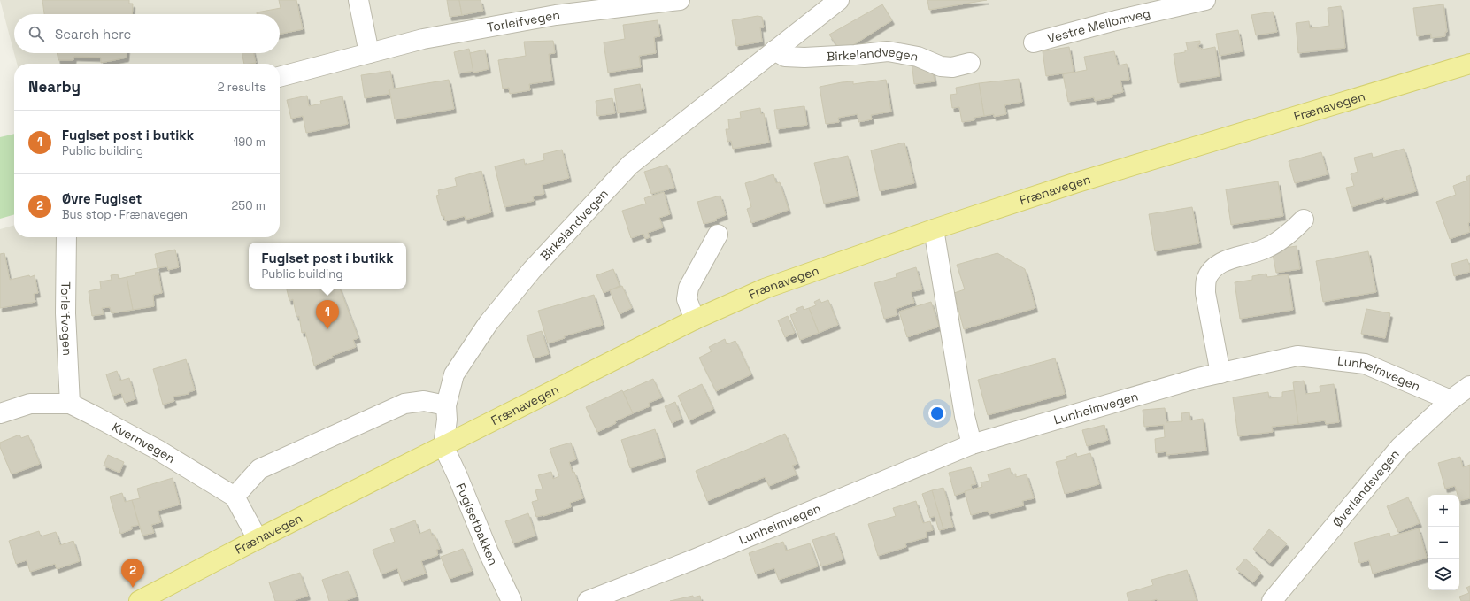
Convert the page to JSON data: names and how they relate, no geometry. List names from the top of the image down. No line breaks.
{"streets":{"main road":["Frænavegen"],"street":["Torleifvegen","Vestre Mellomveg","Birkelandvegen","Lunheimvegen","Kvernvegen","Øverlandsvegen","Fuglsetbakken"]},"crossings":[["Torleifvegen","Kvernvegen"],["Birkelandvegen","Frænavegen"],["Birkelandvegen","Fuglsetbakken"],["Frænavegen","Fuglsetbakken"],["Lunheimvegen","Øverlandsvegen"]],"page":{"search":"Search here","heading":["Nearby","2 results"],"list":[{"mark":"1","name":"Fuglset post i butikk","note":"Public building","value":"190 m"},{"mark":"2","name":"Øvre Fuglset","note":"Bus stop · Frænavegen","value":"250 m"}],"popup":["Fuglset post i butikk","Public building"],"pins":["1","2"],"map_buttons":["+","−"]}}
